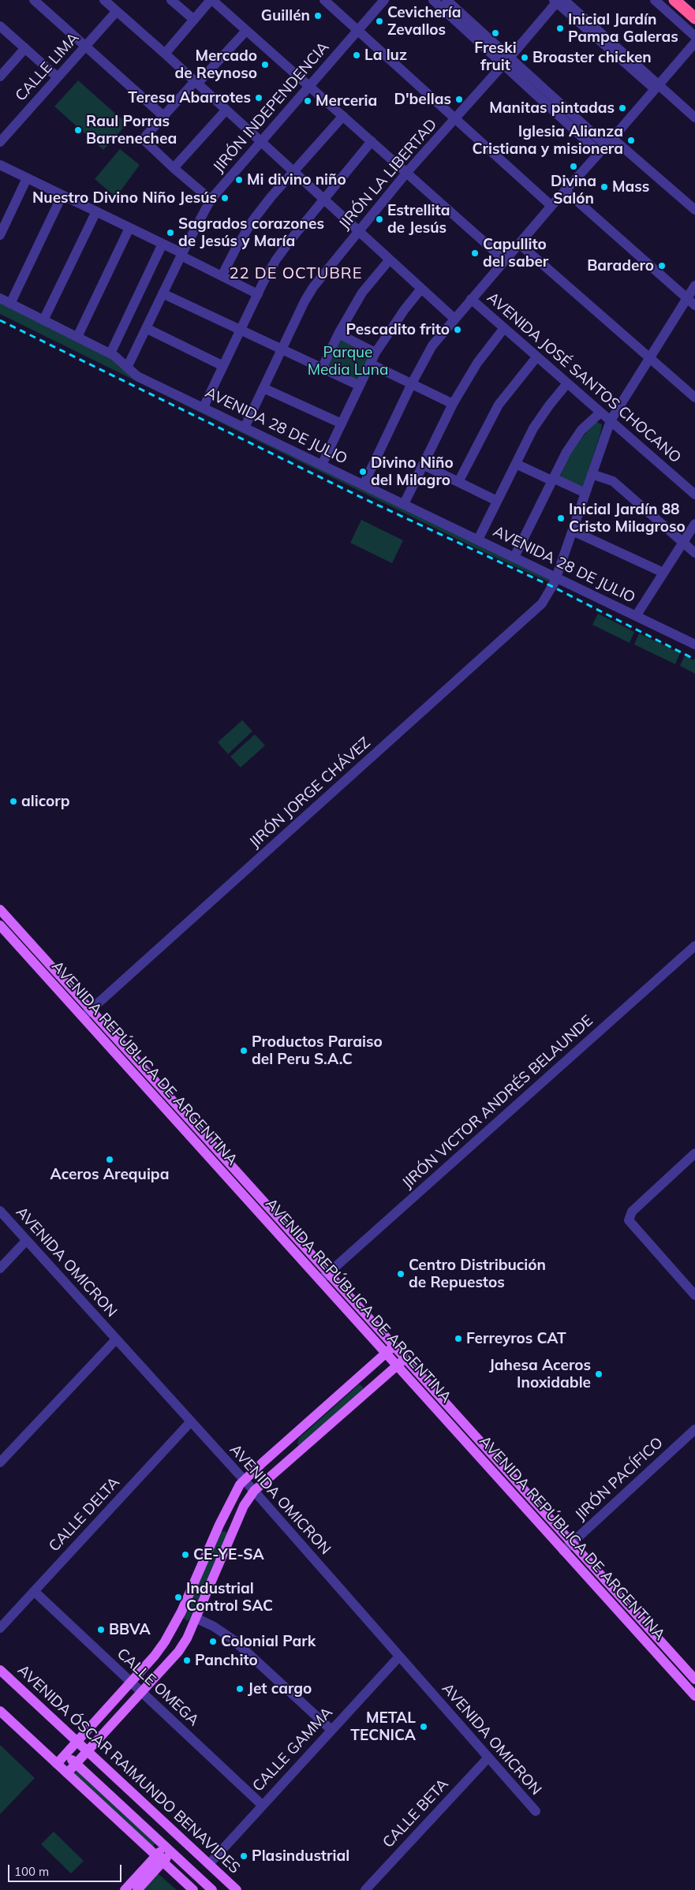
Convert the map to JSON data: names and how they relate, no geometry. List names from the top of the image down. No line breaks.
{"streets":{"main road":["AVENIDA REPÚBLICA DE ARGENTINA","AVENIDA ÓSCAR RAIMUNDO BENAVIDES"],"street":["CALLE LIMA","JIRÓN INDEPENDENCIA","JIRÓN LA LIBERTAD","AVENIDA JOSÉ SANTOS CHOCANO","AVENIDA 28 DE JULIO","JIRÓN JORGE CHÁVEZ","JIRÓN VICTOR ANDRÉS BELAUNDE","AVENIDA OMICRON","JIRÓN PACÍFICO","CALLE DELTA","CALLE OMEGA","CALLE GAMMA","CALLE BETA"]},"crossings":[["JIRÓN INDEPENDENCIA","AVENIDA 28 DE JULIO"],["JIRÓN LA LIBERTAD","AVENIDA 28 DE JULIO"],["AVENIDA JOSÉ SANTOS CHOCANO","JIRÓN JORGE CHÁVEZ"],["AVENIDA 28 DE JULIO","JIRÓN JORGE CHÁVEZ"],["JIRÓN JORGE CHÁVEZ","AVENIDA REPÚBLICA DE ARGENTINA"],["AVENIDA REPÚBLICA DE ARGENTINA","JIRÓN VICTOR ANDRÉS BELAUNDE"],["AVENIDA REPÚBLICA DE ARGENTINA","JIRÓN PACÍFICO"],["AVENIDA OMICRON","CALLE DELTA"],["AVENIDA OMICRON","CALLE GAMMA"],["AVENIDA OMICRON","CALLE BETA"],["CALLE DELTA","CALLE OMEGA"],["CALLE OMEGA","CALLE GAMMA"],["CALLE GAMMA","AVENIDA ÓSCAR RAIMUNDO BENAVIDES"]],"districts":["22 DE OCTUBRE"],"parks":["Parque Media Luna"],"places":["Guillén","Cevichería Zevallos","Inicial Jardín Pampa Galeras","Freski fruit","La luz","Broaster chicken","Mercado de Reynoso","Teresa Abarrotes","D'bellas","Merceria","Manitas pintadas","Raul Porras Barrenechea","Iglesia Alianza Cristiana y misionera","Divina Salón","Mi divino niño","Mass","Nuestro Divino Niño Jesús","Estrellita de Jesús","Sagrados corazones de Jesús y María","Capullito del saber","Baradero","Pescadito frito","Divino Niño del Milagro","Inicial Jardín 88 Cristo Milagroso","alicorp","Productos Paraiso del Peru S.A.C","Aceros Arequipa","Centro Distribución de Repuestos","Ferreyros CAT","Jahesa Aceros Inoxidable","CE-YE-SA","Industrial Control SAC","BBVA","Colonial Park","Panchito","Jet cargo","METAL TECNICA","Plasindustrial"],"scale_bar":"100 m"}
